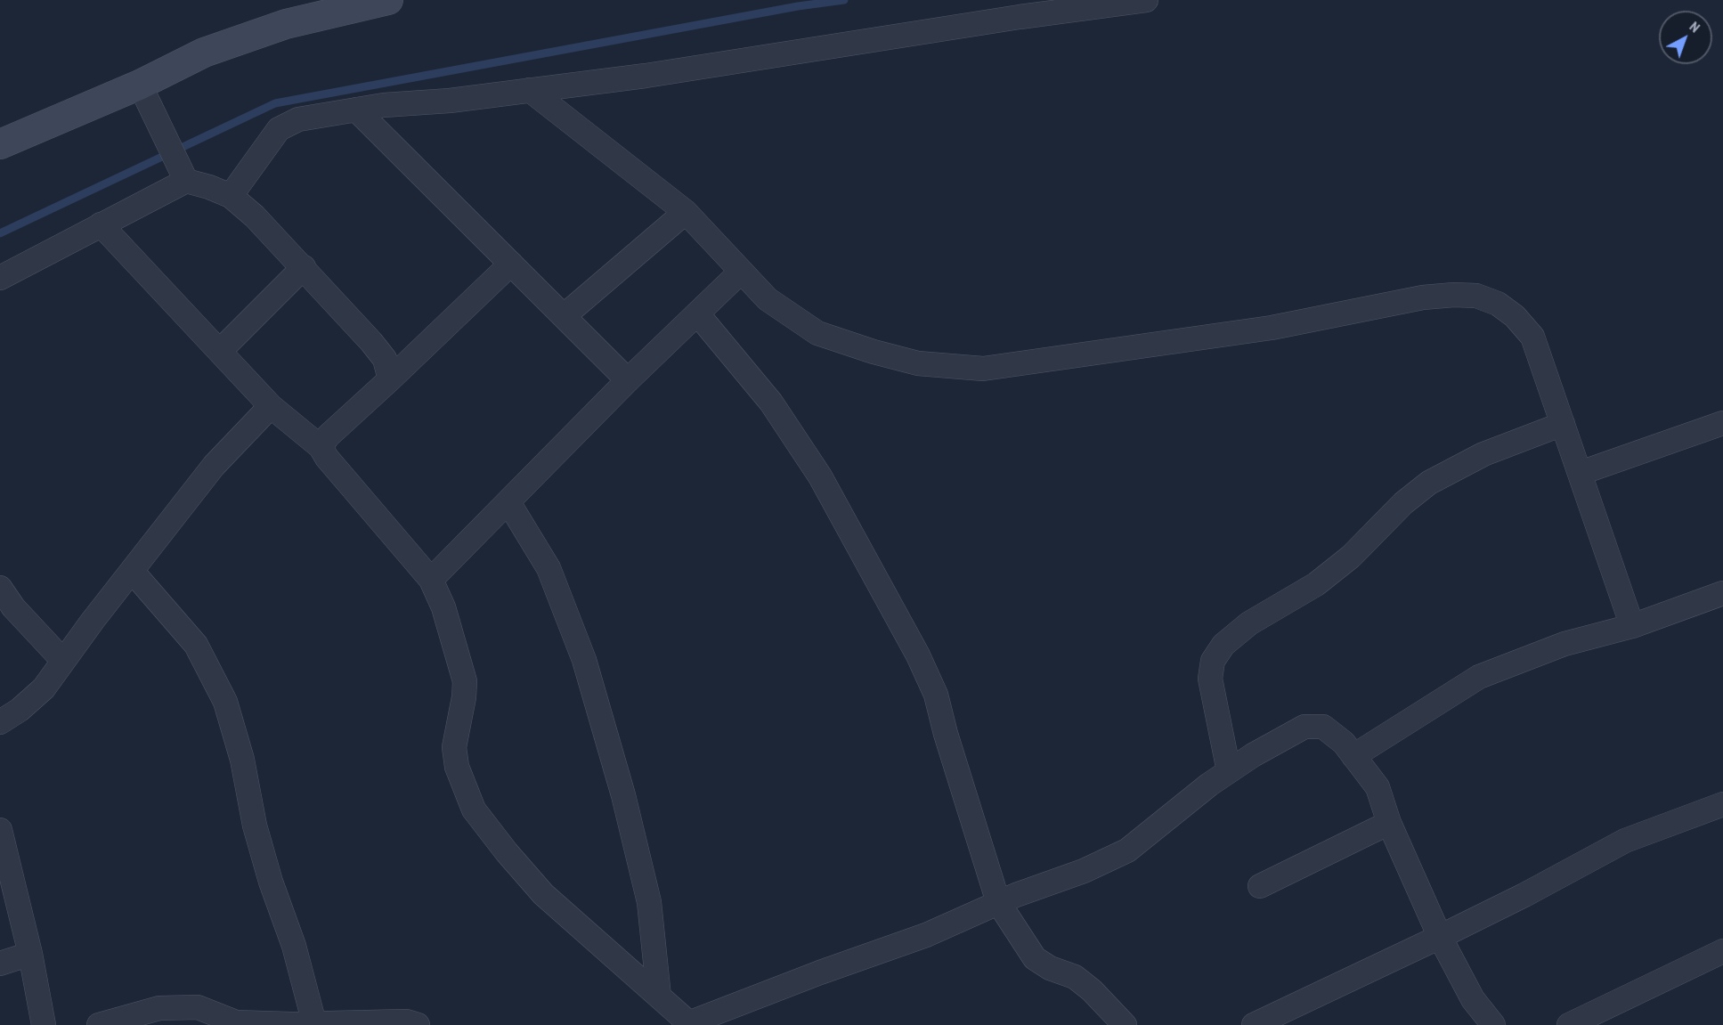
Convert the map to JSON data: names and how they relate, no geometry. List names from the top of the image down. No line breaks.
{"north":"top right"}
